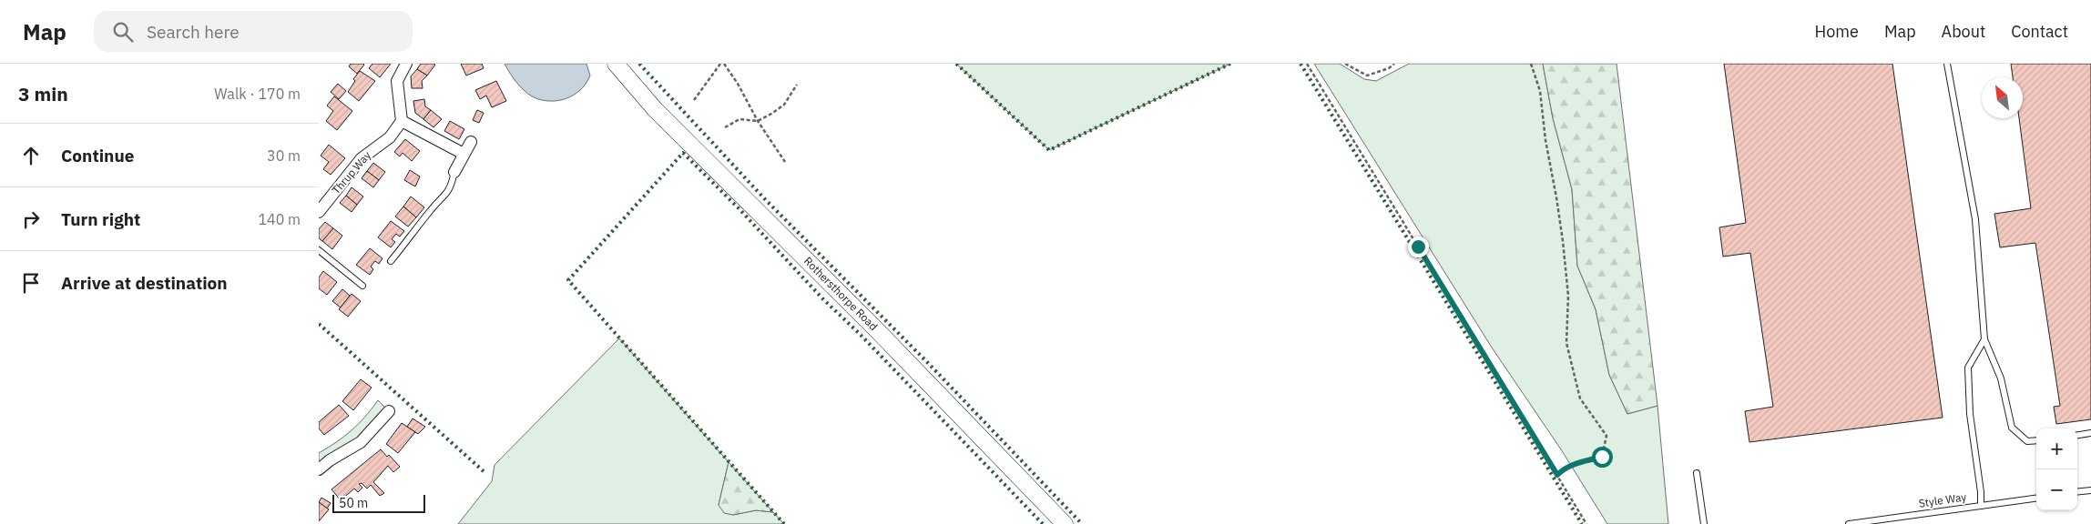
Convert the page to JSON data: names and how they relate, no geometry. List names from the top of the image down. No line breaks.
{"streets":{"street":["Thrup Way","Rothersthorpe Road"],"lane":["Style Way"]},"scale_bar":"50 m","north":"top left","page":{"header":"Map","search":"Search here","nav":["Home","Map","About","Contact"],"heading":["3 min","Walk · 170 m"],"list":[["Continue","30 m"],["Turn right","140 m"],"Arrive at destination"],"map_buttons":["+","−"],"scale":"50 m"}}
